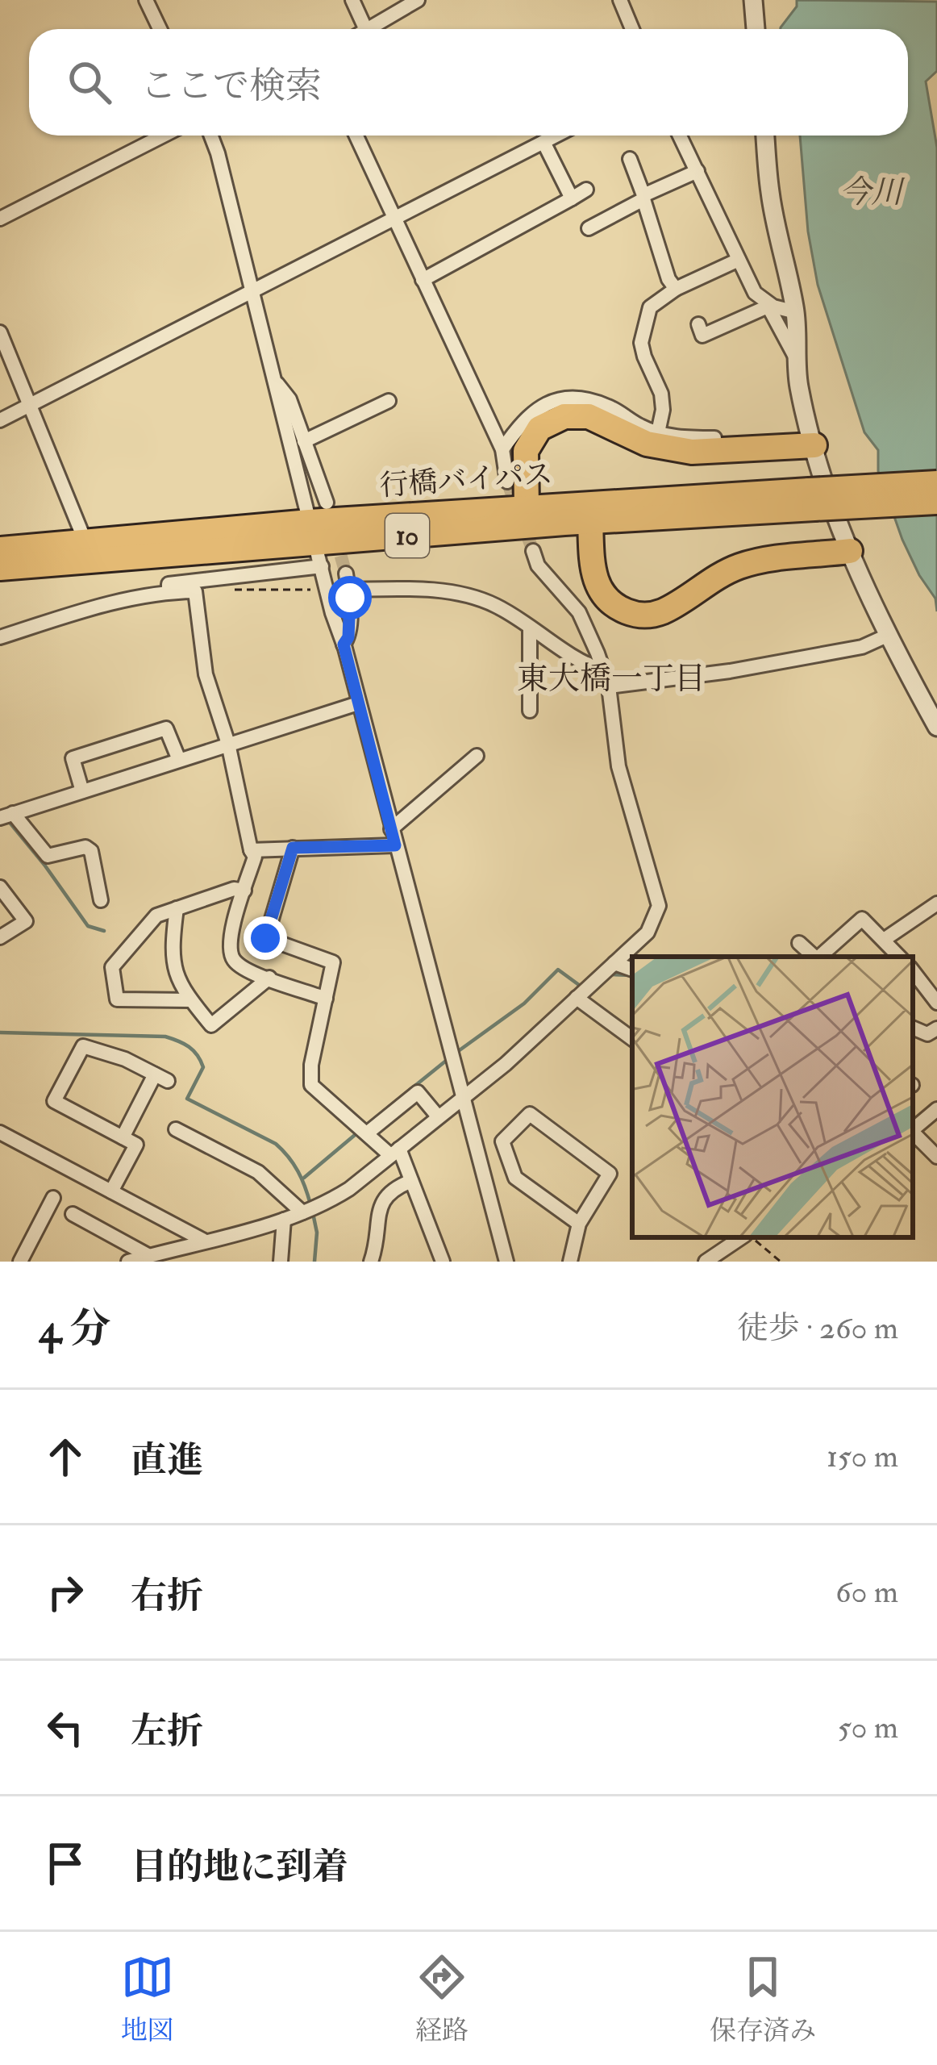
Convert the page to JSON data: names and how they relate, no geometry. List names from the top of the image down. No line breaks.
{"streets":{"highway":["行橋バイパス","10"]},"districts":["東大橋一丁目"],"water":["今川"],"page":{"search":"ここで検索","heading":["4 分","徒歩 · 260 m"],"list":[["直進","150 m"],["右折","60 m"],["左折","50 m"],"目的地に到着"],"nav":["地図","経路","保存済み"]}}
